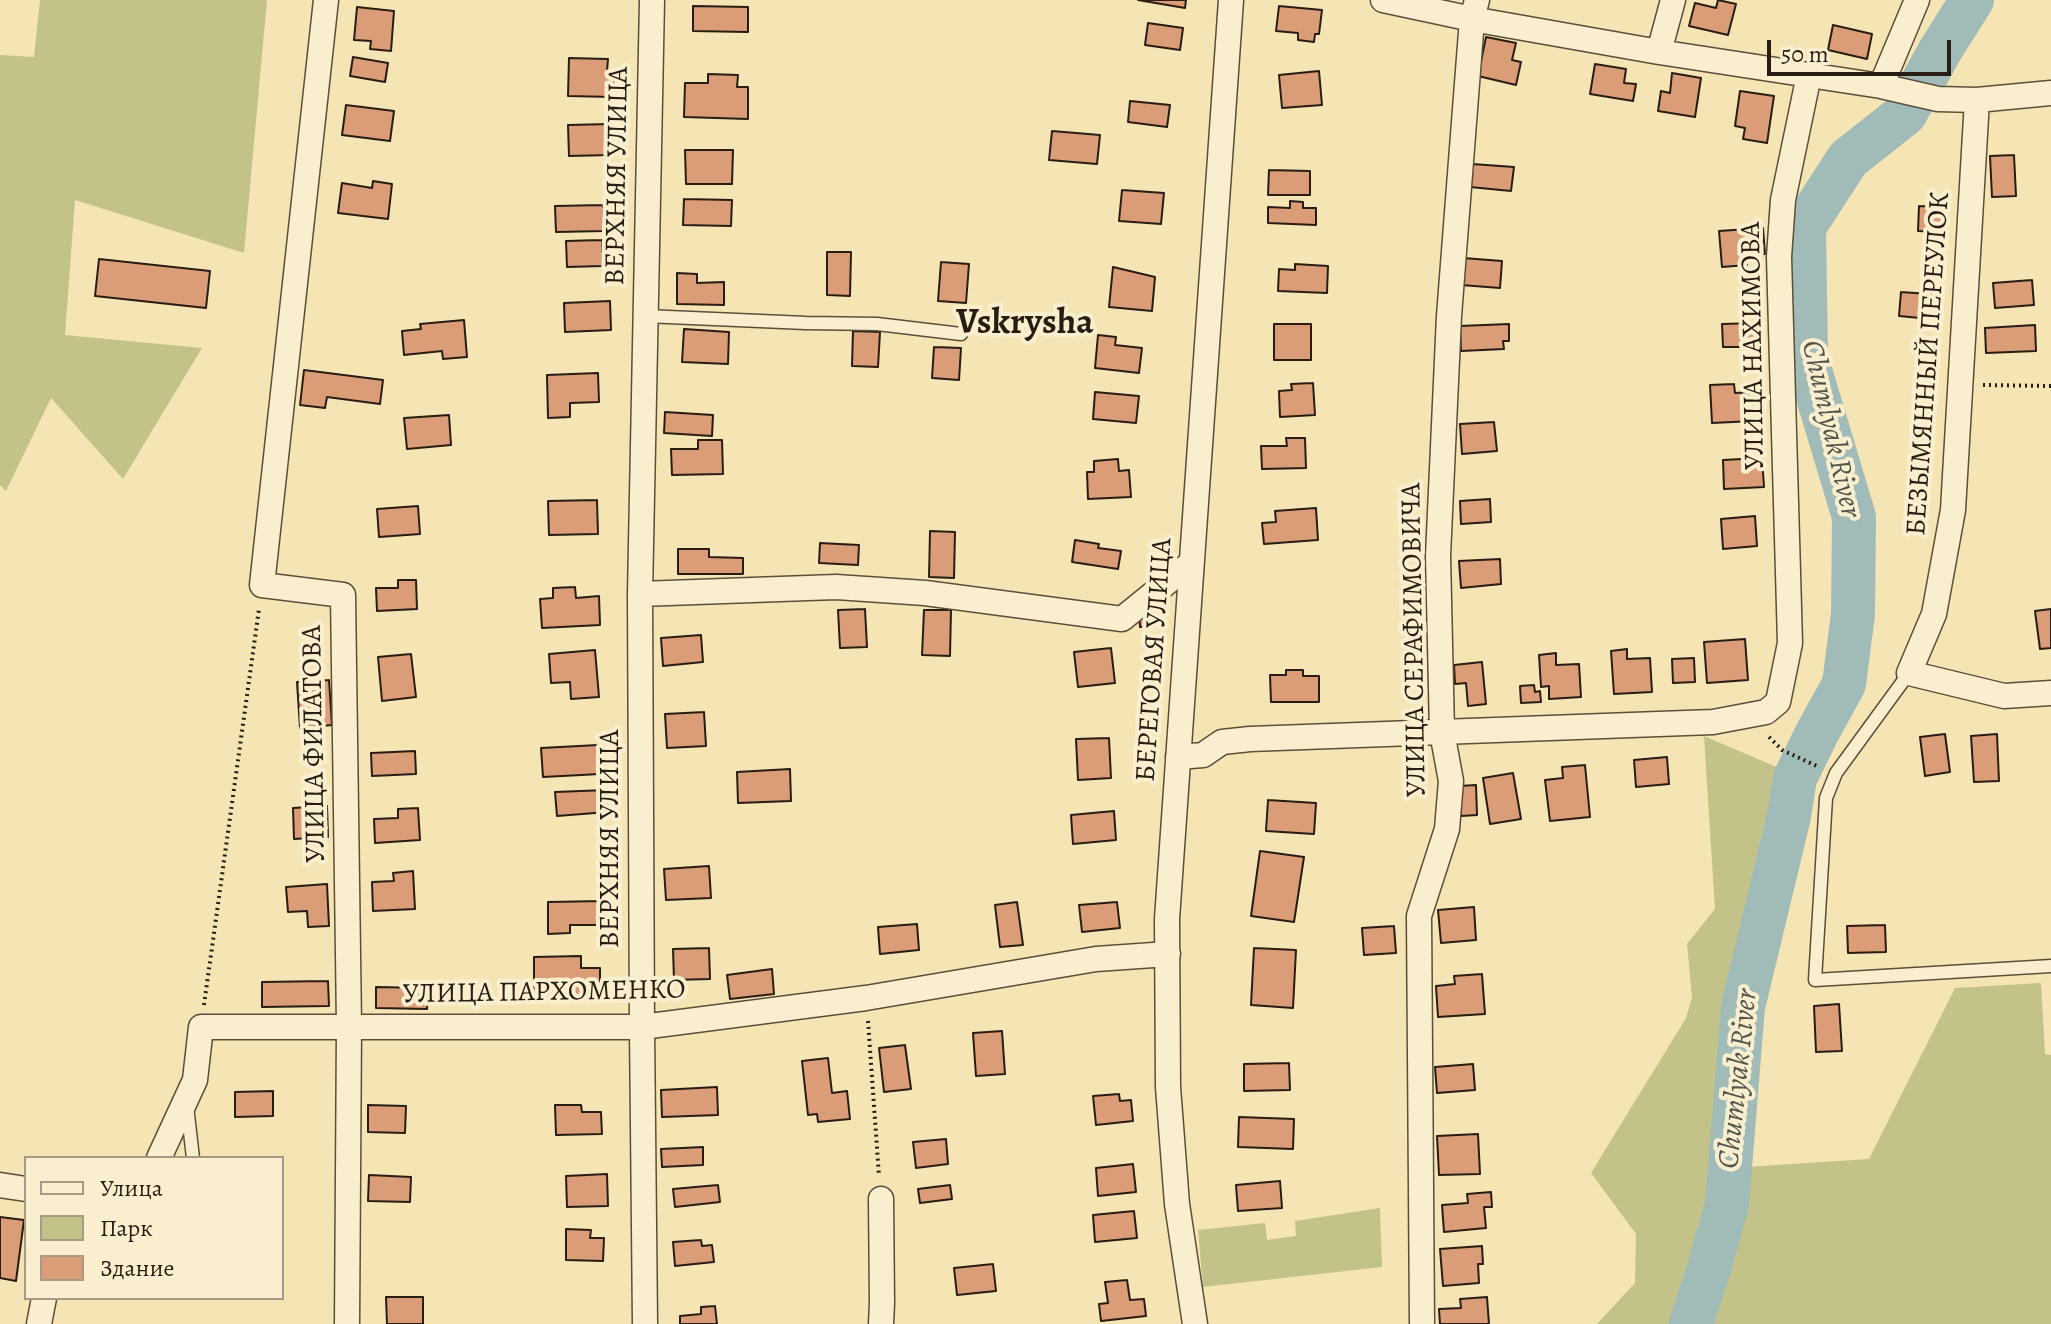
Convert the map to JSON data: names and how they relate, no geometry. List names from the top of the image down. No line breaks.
{"streets":{"street":["ВЕРХНЯЯ УЛИЦА","УЛИЦА НАХИМОВА","БЕЗЫМЯННЫЙ ПЕРЕУЛОК","УЛИЦА СЕРАФИМОВИЧА","БЕРЕГОВАЯ УЛИЦА","УЛИЦА ФИЛАТОВА","УЛИЦА ПАРХОМЕНКО"]},"crossings":[["ВЕРХНЯЯ УЛИЦА","УЛИЦА ПАРХОМЕНКО"],["УЛИЦА НАХИМОВА","УЛИЦА СЕРАФИМОВИЧА"],["БЕРЕГОВАЯ УЛИЦА","УЛИЦА ПАРХОМЕНКО"],["УЛИЦА ФИЛАТОВА","УЛИЦА ПАРХОМЕНКО"]],"districts":["Vskrysha"],"water":["Chumlyak River"],"legend":["Улица","Парк","Здание"],"scale_bar":"50 m"}
